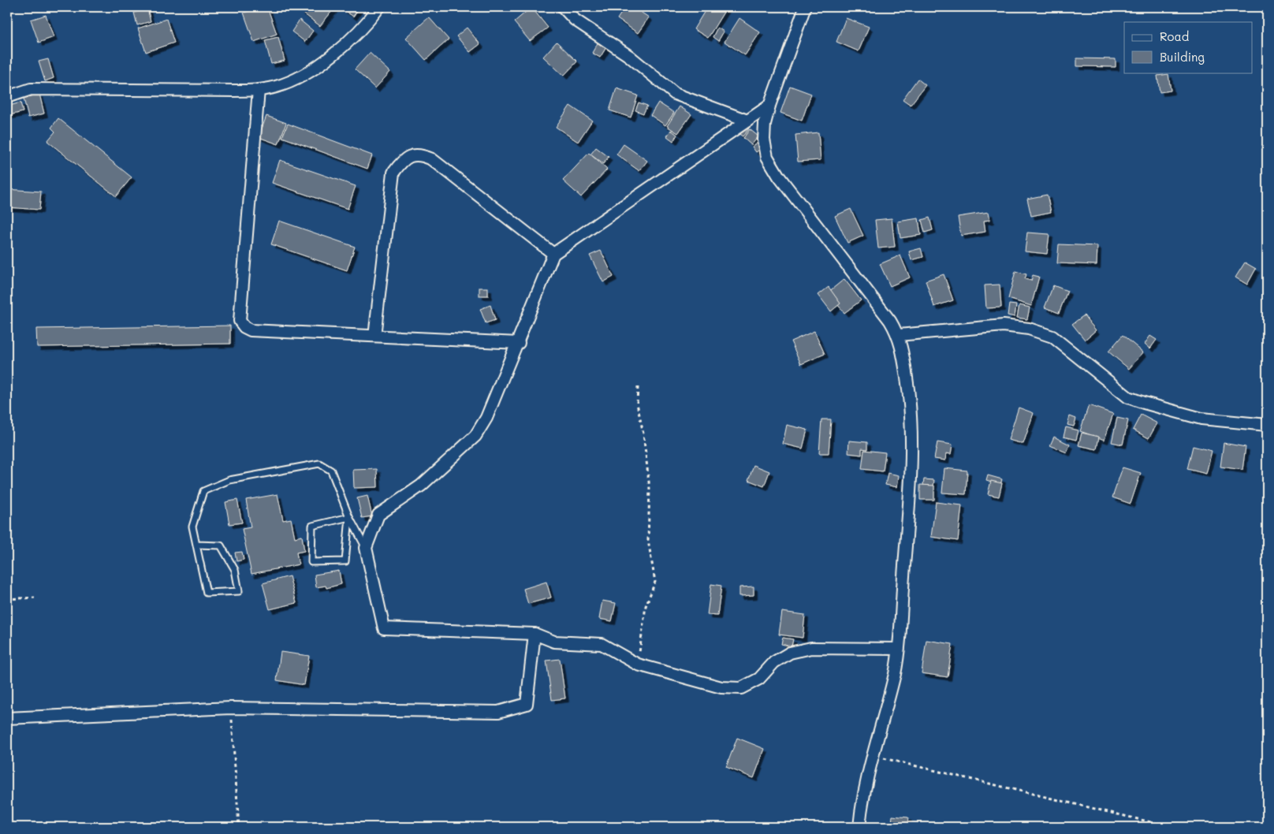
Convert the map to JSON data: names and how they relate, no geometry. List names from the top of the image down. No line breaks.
{"legend":["Road","Building"]}
